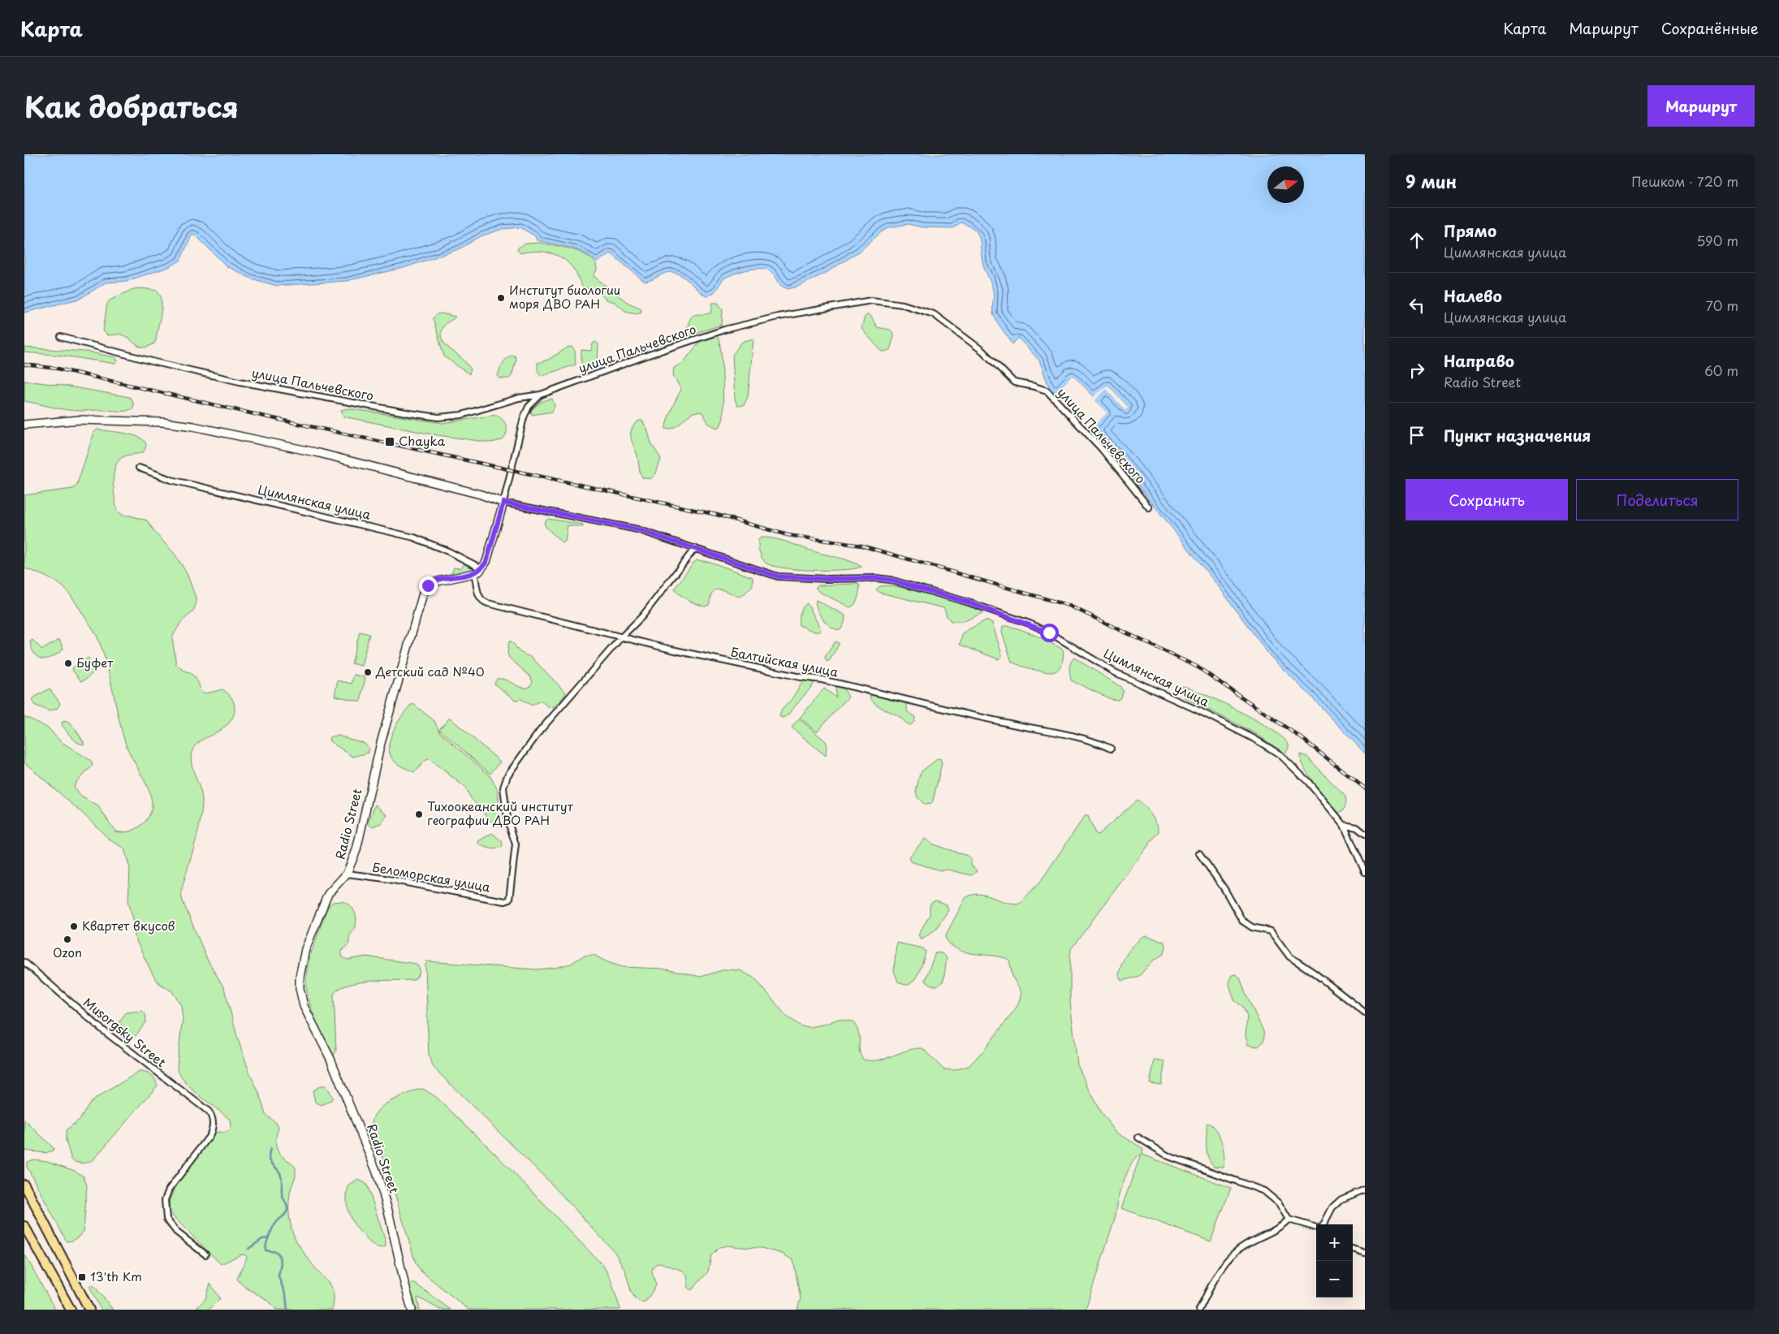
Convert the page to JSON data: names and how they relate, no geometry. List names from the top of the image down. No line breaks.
{"streets":{"main road":["Radio Street"],"street":["улица Пальчевского","Цимлянская улица","Балтийская улица","Беломорская улица","Musorgsky Street"]},"crossings":[["Балтийская улица","Radio Street"],["Балтийская улица","Беломорская улица"],["Radio Street","Беломорская улица"]],"places":{"other":["Институт биологии моря ДВО РАН","Буфет","Детский сад №40","Тихоокеанский институт географии ДВО РАН","Квартет вкусов","Ozon"],"transit":["Chayka","13'th Km"]},"north":"right","page":{"header":"Карта","nav":["Карта","Маршрут","Сохранённые"],"title":"Как добраться","buttons":["Маршрут",["Сохранить","Поделиться"]],"heading":["9 мин","Пешком · 720 m"],"list":[["Прямо","Цимлянская улица","590 m"],["Налево","Цимлянская улица","70 m"],["Направо","Radio Street","60 m"],"Пункт назначения"],"map_buttons":["+","−"]}}
